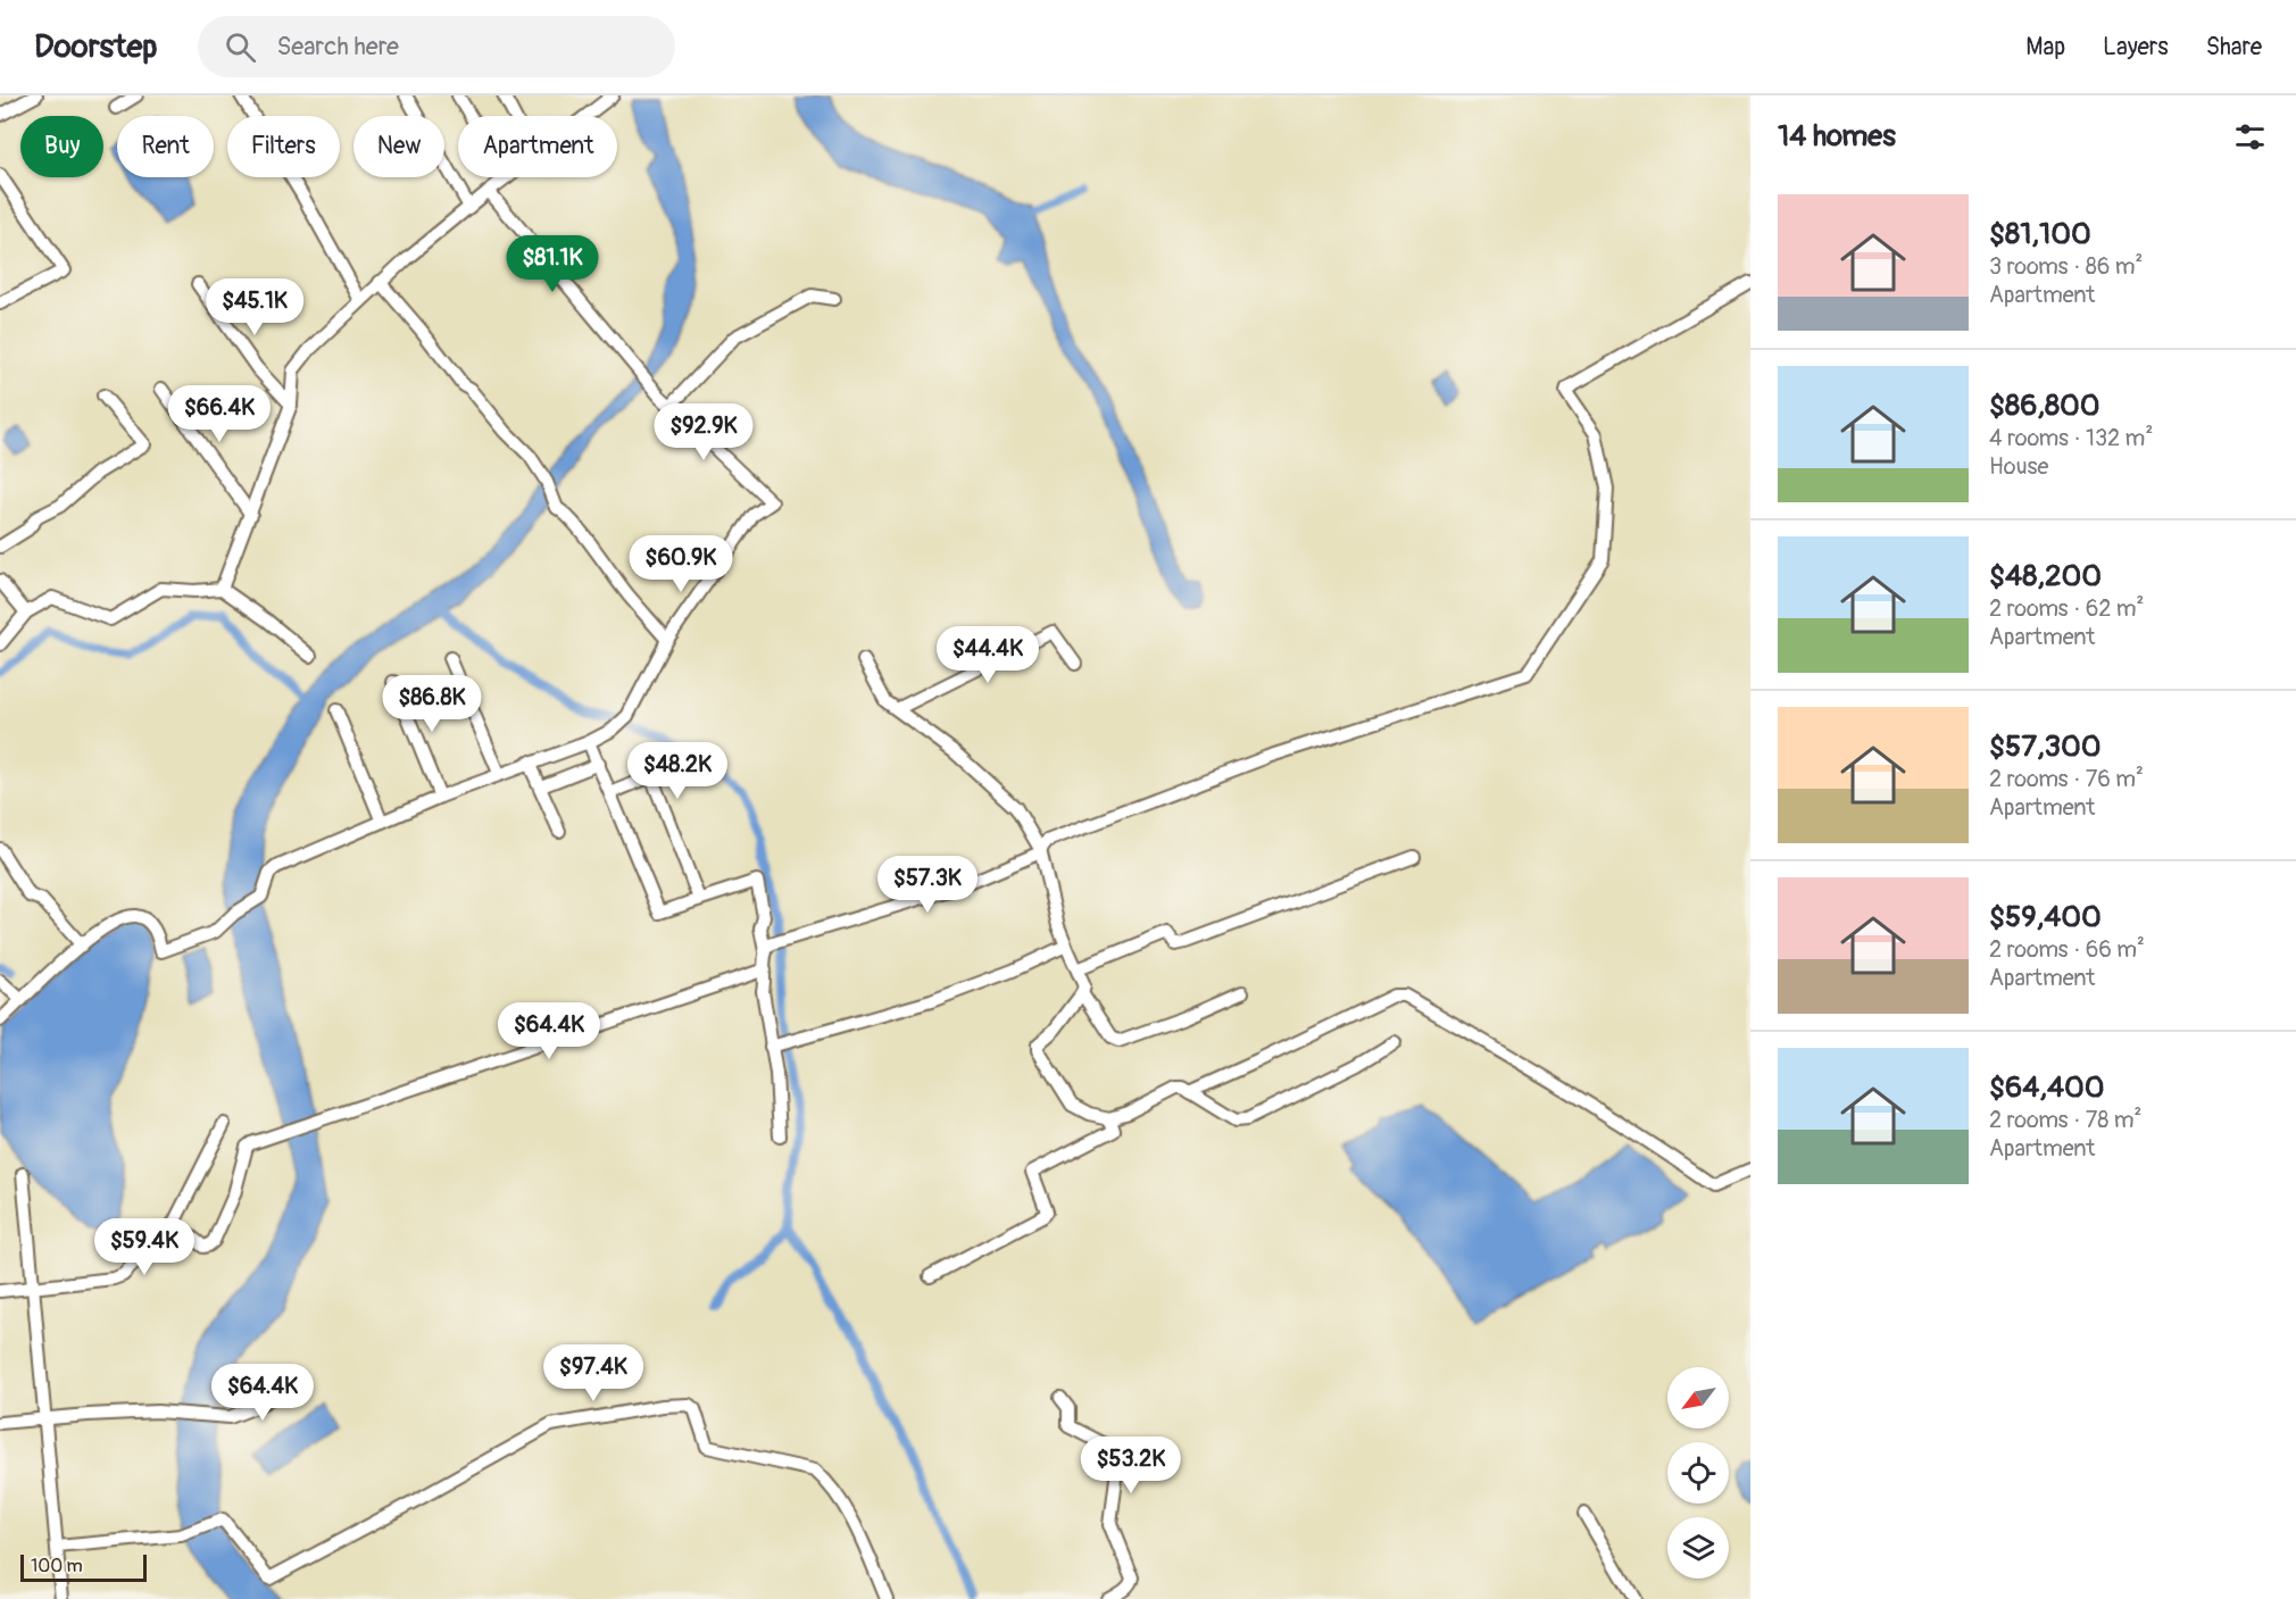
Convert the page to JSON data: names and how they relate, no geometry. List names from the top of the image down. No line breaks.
{"scale_bar":"100 m","north":"bottom left","page":{"header":"Doorstep","search":"Search here","nav":["Map","Layers","Share"],"heading":"14 homes","chip":["Buy","Rent","Filters","New","Apartment"],"list":[{"name":"$81,100","note":"3 rooms · 86 m² · Apartment"},{"name":"$86,800","note":"4 rooms · 132 m² · House"},{"name":"$48,200","note":"2 rooms · 62 m² · Apartment"},{"name":"$57,300","note":"2 rooms · 76 m² · Apartment"},{"name":"$59,400","note":"2 rooms · 66 m² · Apartment"},{"name":"$64,400","note":"2 rooms · 78 m² · Apartment"}],"price":["$81.1K","$45.1K","$66.4K","$92.9K","$60.9K","$44.4K","$86.8K","$48.2K","$57.3K","$64.4K","$59.4K","$97.4K","$64.4K","$53.2K"],"scale":"100 m"}}
